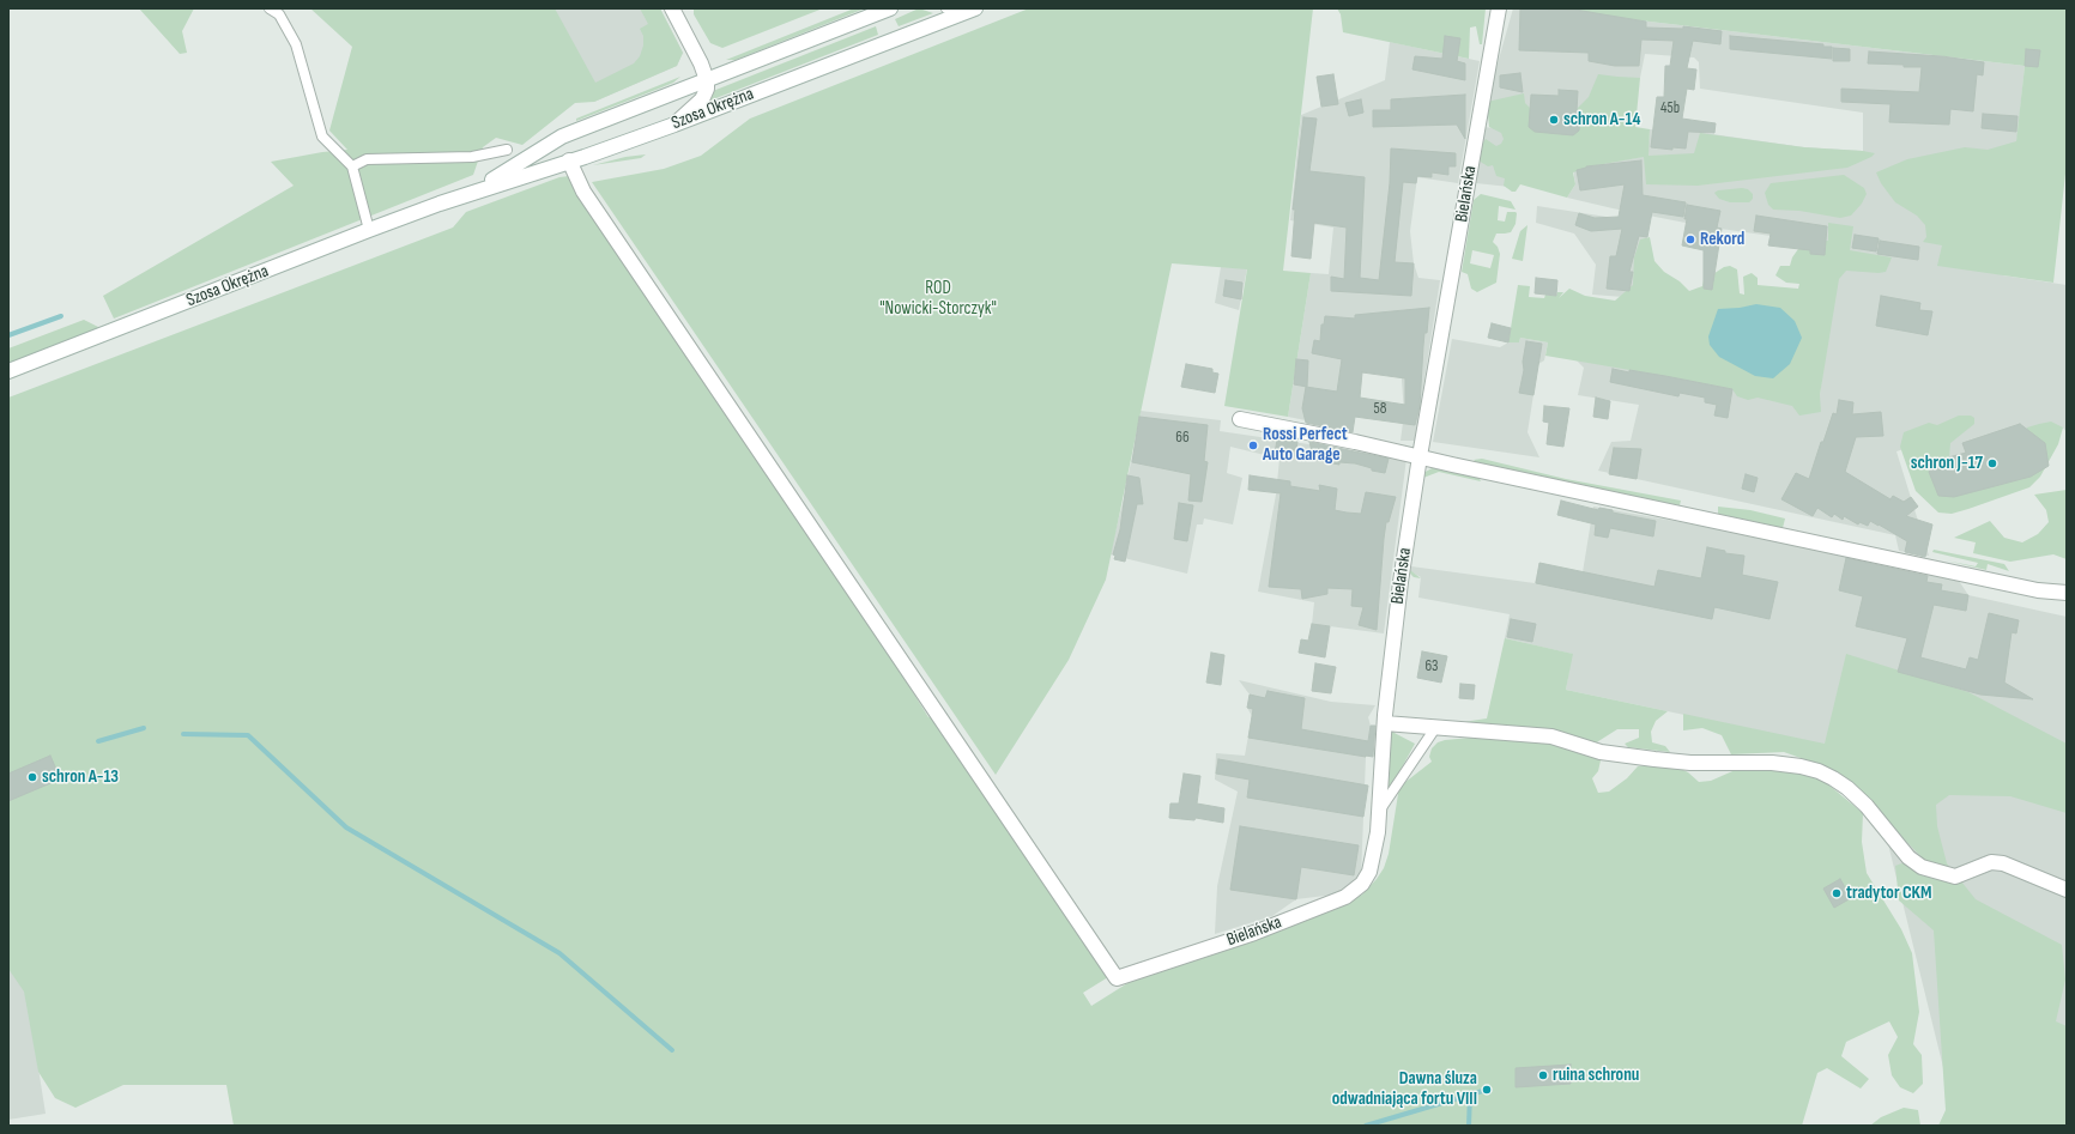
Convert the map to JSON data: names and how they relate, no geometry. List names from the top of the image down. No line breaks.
{"streets":{"street":["Szosa Okrężna","Bielańska"]},"crossings":[["Szosa Okrężna","Bielańska"]],"parks":["ROD \"Nowicki-Storczyk\""],"places":["schron A-14","Rekord","Rossi Perfect Auto Garage","schron J-17","schron A-13","tradytor CKM","ruina schronu","Dawna śluza odwadniająca fortu VIII"],"house_numbers":["45b","58","66","63"]}
